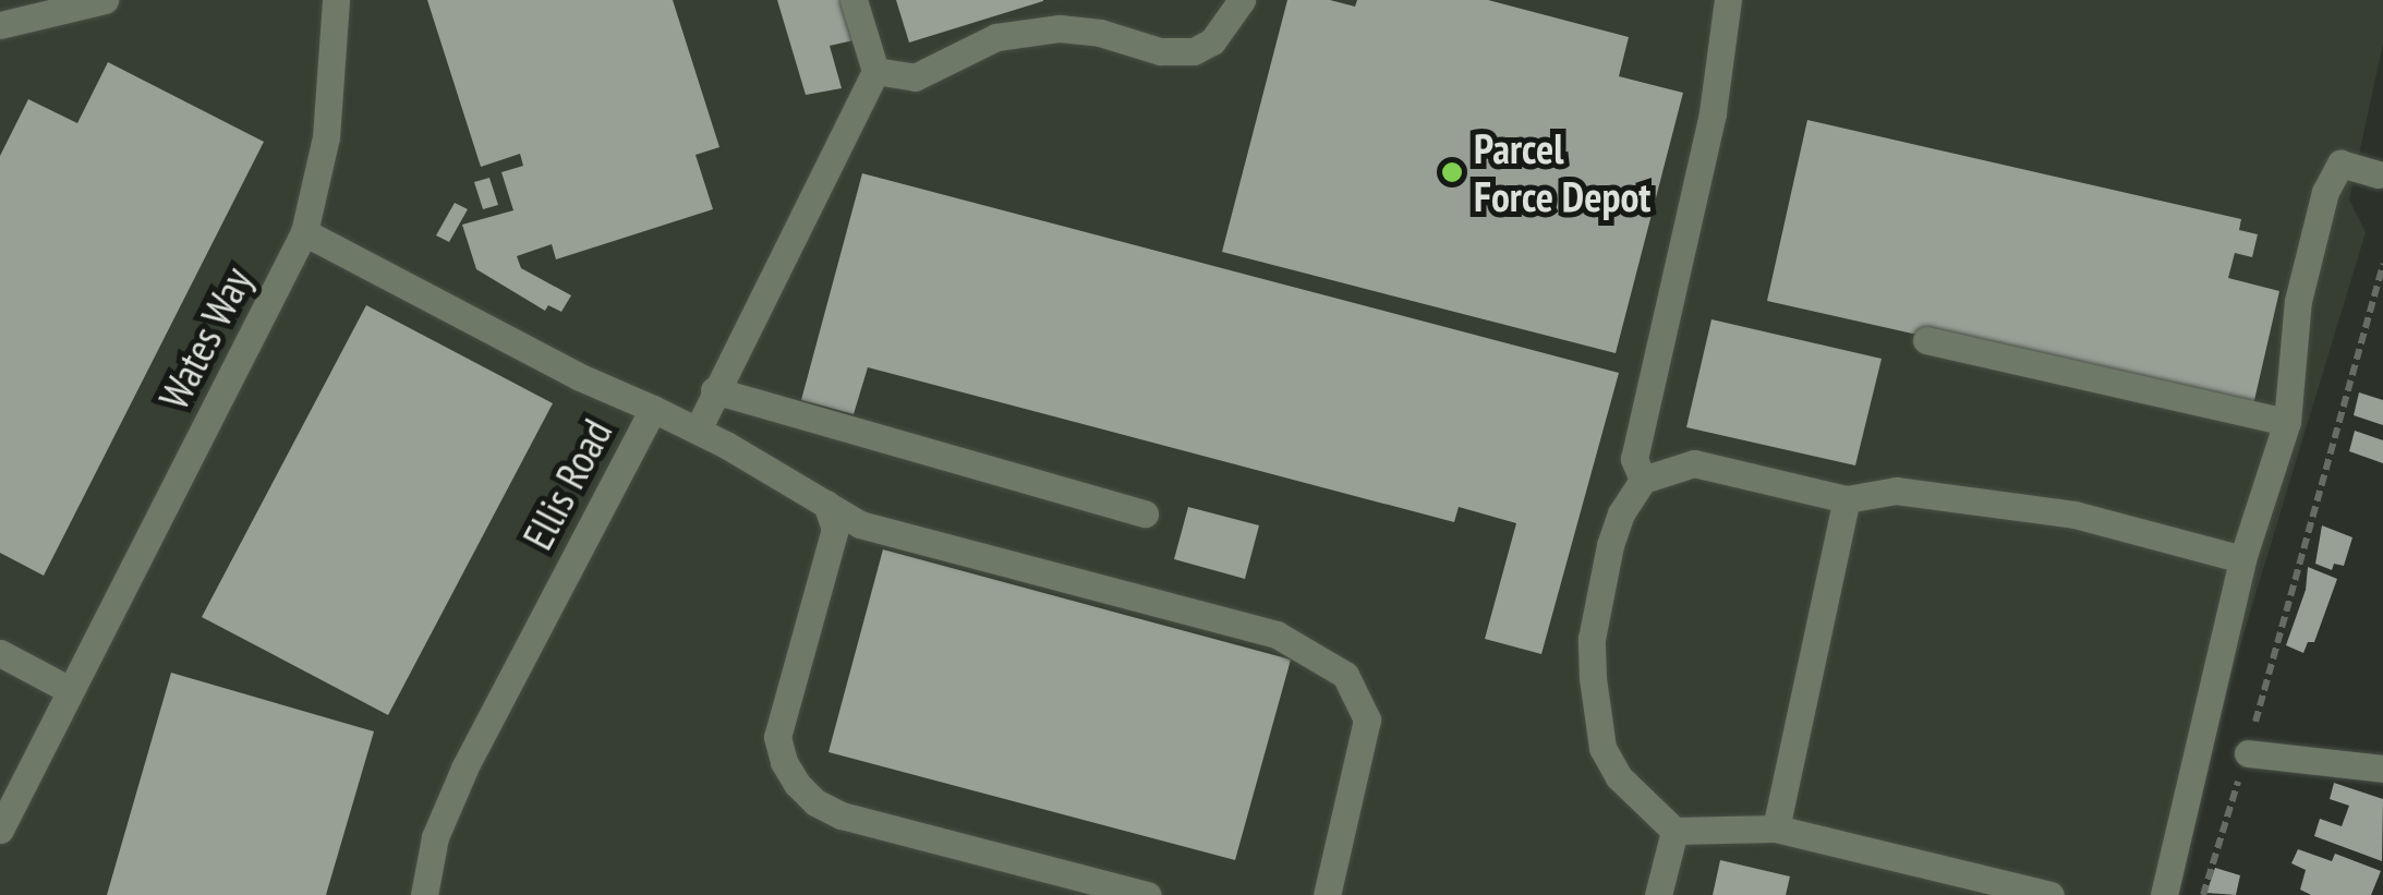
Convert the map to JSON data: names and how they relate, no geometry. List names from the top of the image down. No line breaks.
{"streets":{"street":["Wates Way","Ellis Road"]},"crossings":[["Wates Way","Ellis Road"]],"places":["Parcel Force Depot"]}
